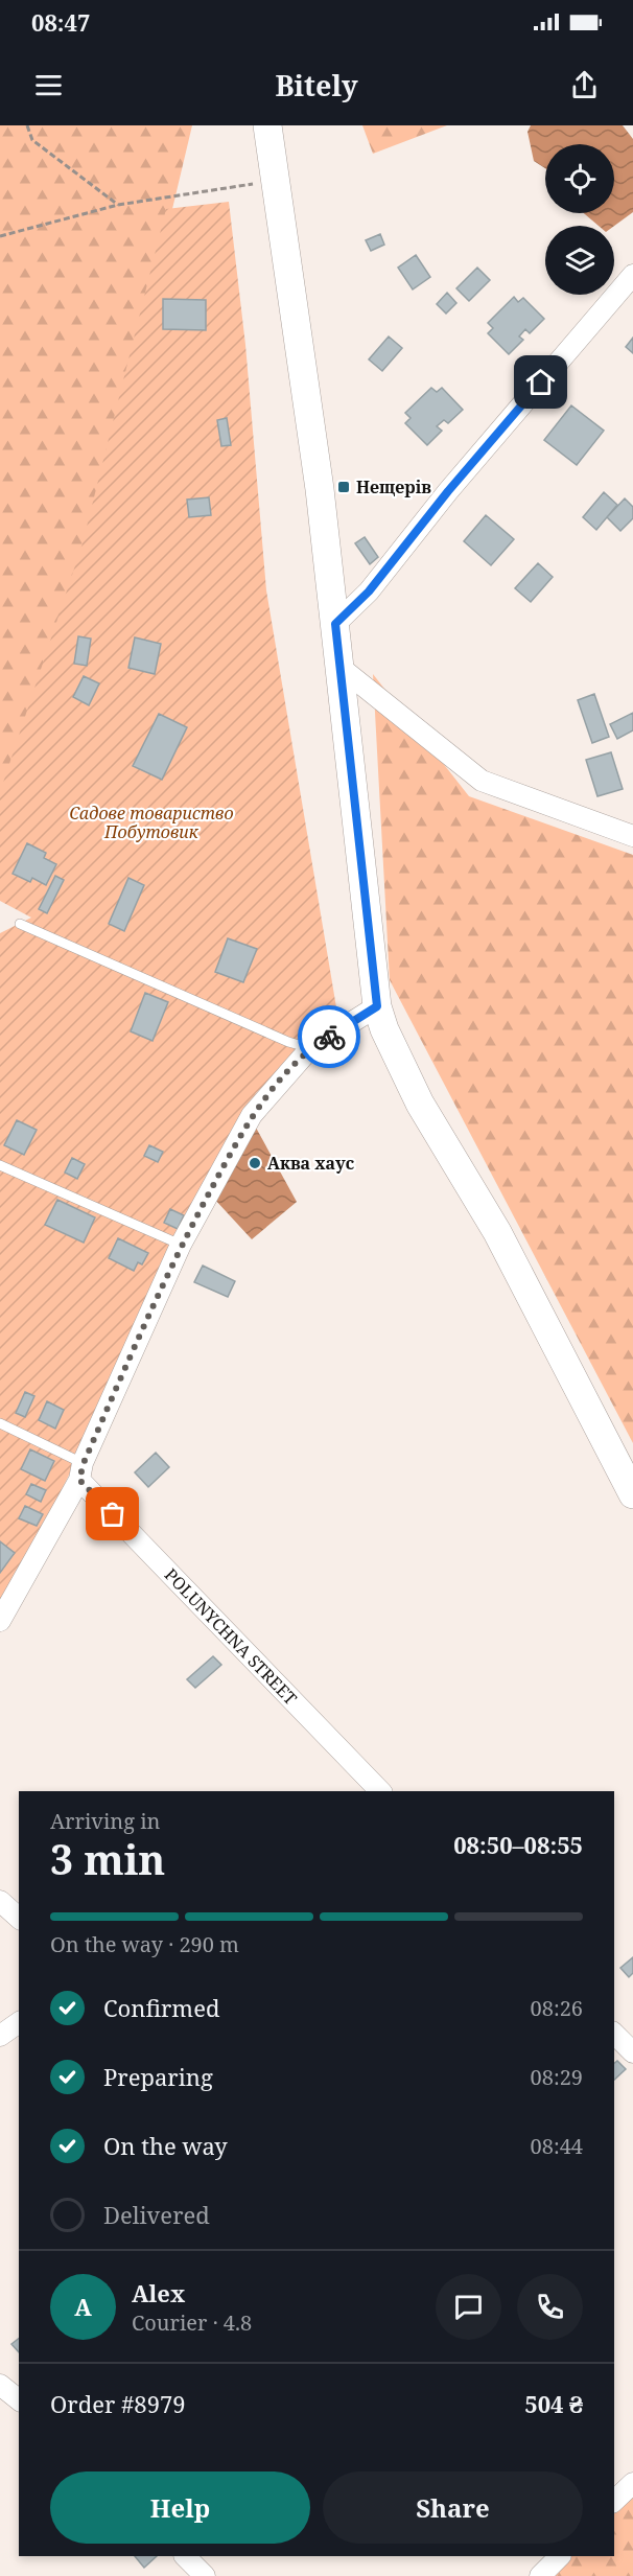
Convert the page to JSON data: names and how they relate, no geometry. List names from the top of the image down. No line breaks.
{"streets":{"street":["POLUNYCHNA STREET"]},"parks":["Садове товариство Побутовик"],"places":{"transit":["Нещерів"],"other":["Аква хаус"]},"page":{"status":"08:47","header":"Bitely","heading":["3 min","Arriving in","08:50–08:55"],"panel":["Alex","Courier · 4.8","Order #8979","504 ₴"],"bar":"On the way · 290 m","list":[["Confirmed","08:26"],["Preparing","08:29"],["On the way","08:44"],"Delivered"],"round":"A","buttons":["Help","Share"]}}
